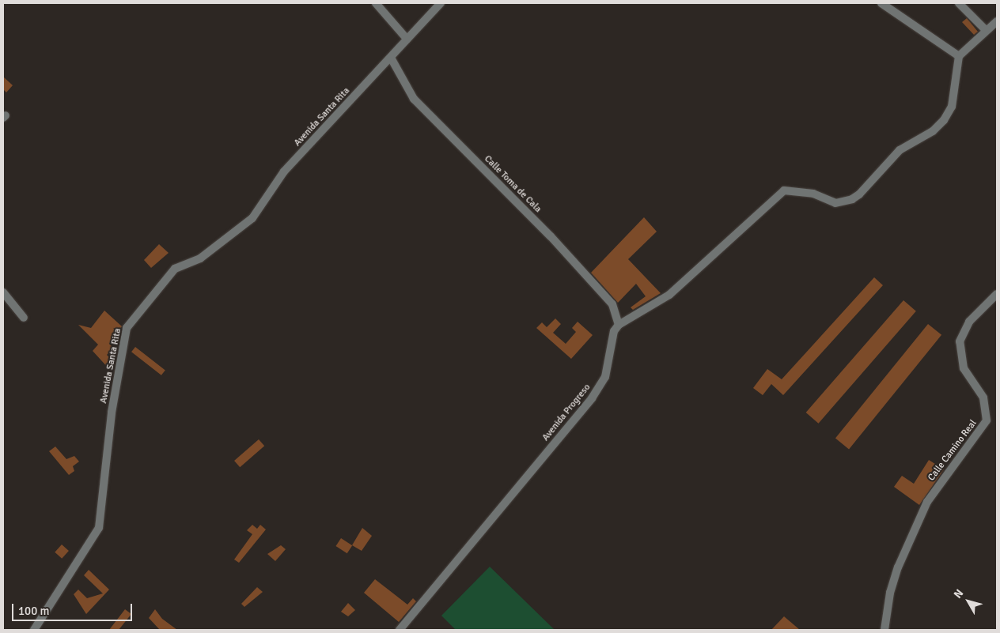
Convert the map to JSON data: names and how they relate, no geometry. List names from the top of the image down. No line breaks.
{"streets":{"street":["Avenida Santa Rita","Calle Toma de Cala","Avenida Progreso","Calle Camino Real"]},"crossings":[["Avenida Santa Rita","Calle Toma de Cala"],["Calle Toma de Cala","Avenida Progreso"]],"scale_bar":"100 m","north":"top left"}
